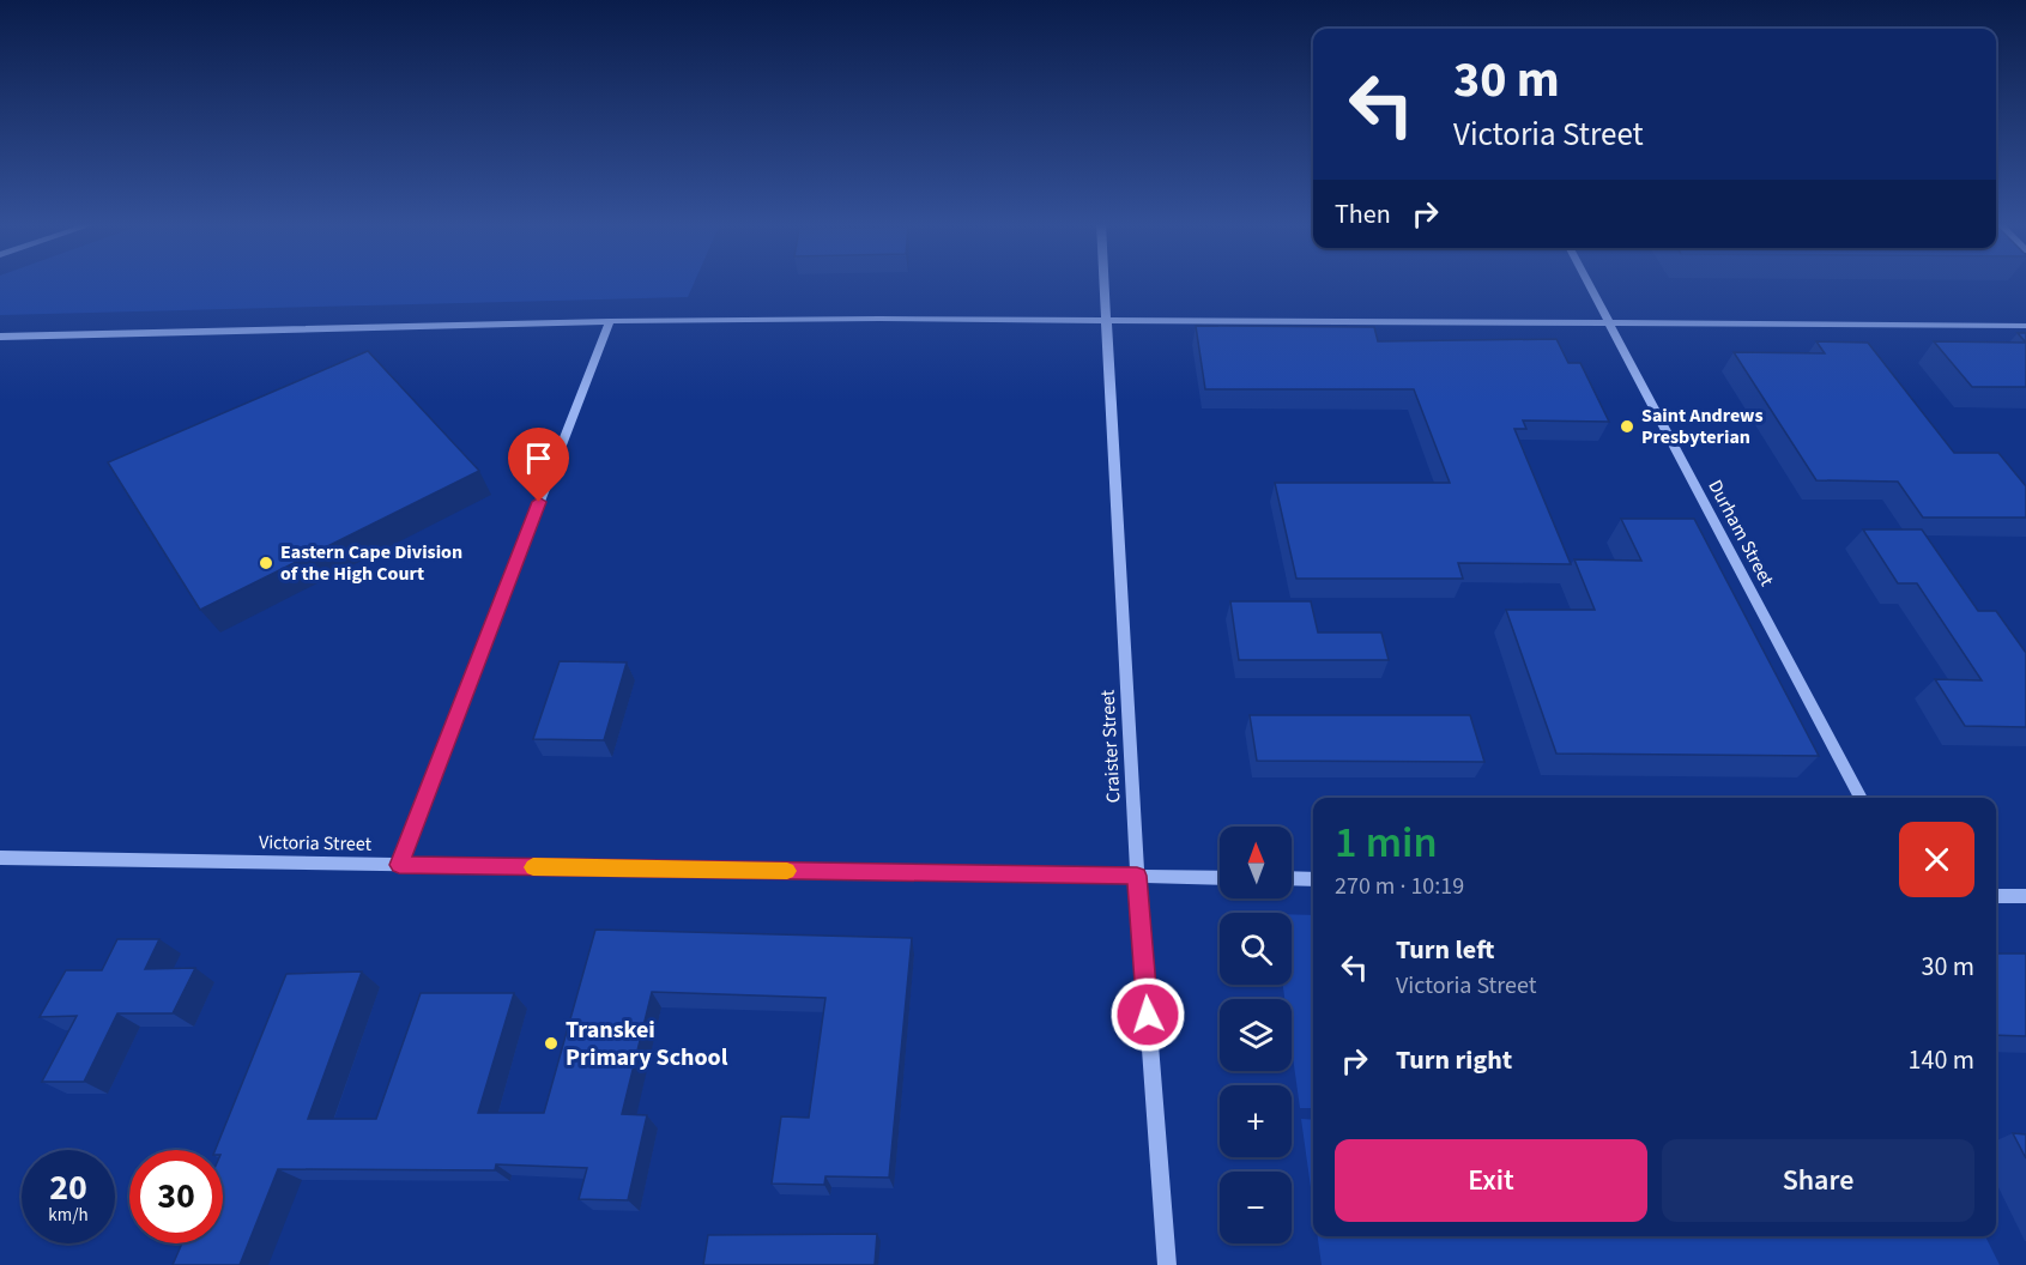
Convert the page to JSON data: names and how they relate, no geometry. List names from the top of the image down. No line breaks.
{"streets":{"street":["Durham Street","Craister Street","Victoria Street"]},"crossings":[["Craister Street","Victoria Street"]],"places":["Saint Andrews Presbyterian","Eastern Cape Division of the High Court","Transkei Primary School"],"north":"top","page":{"turn":["30 m","Victoria Street"],"then":"Then","heading":["1 min","270 m · 10:19"],"map_buttons":["+","−"],"list":[{"name":"Turn left","note":"Victoria Street","value":"30 m"},{"name":"Turn right","value":"140 m"}],"buttons":["Exit","Share"],"speed":"20 km/h","limit":"30"}}
